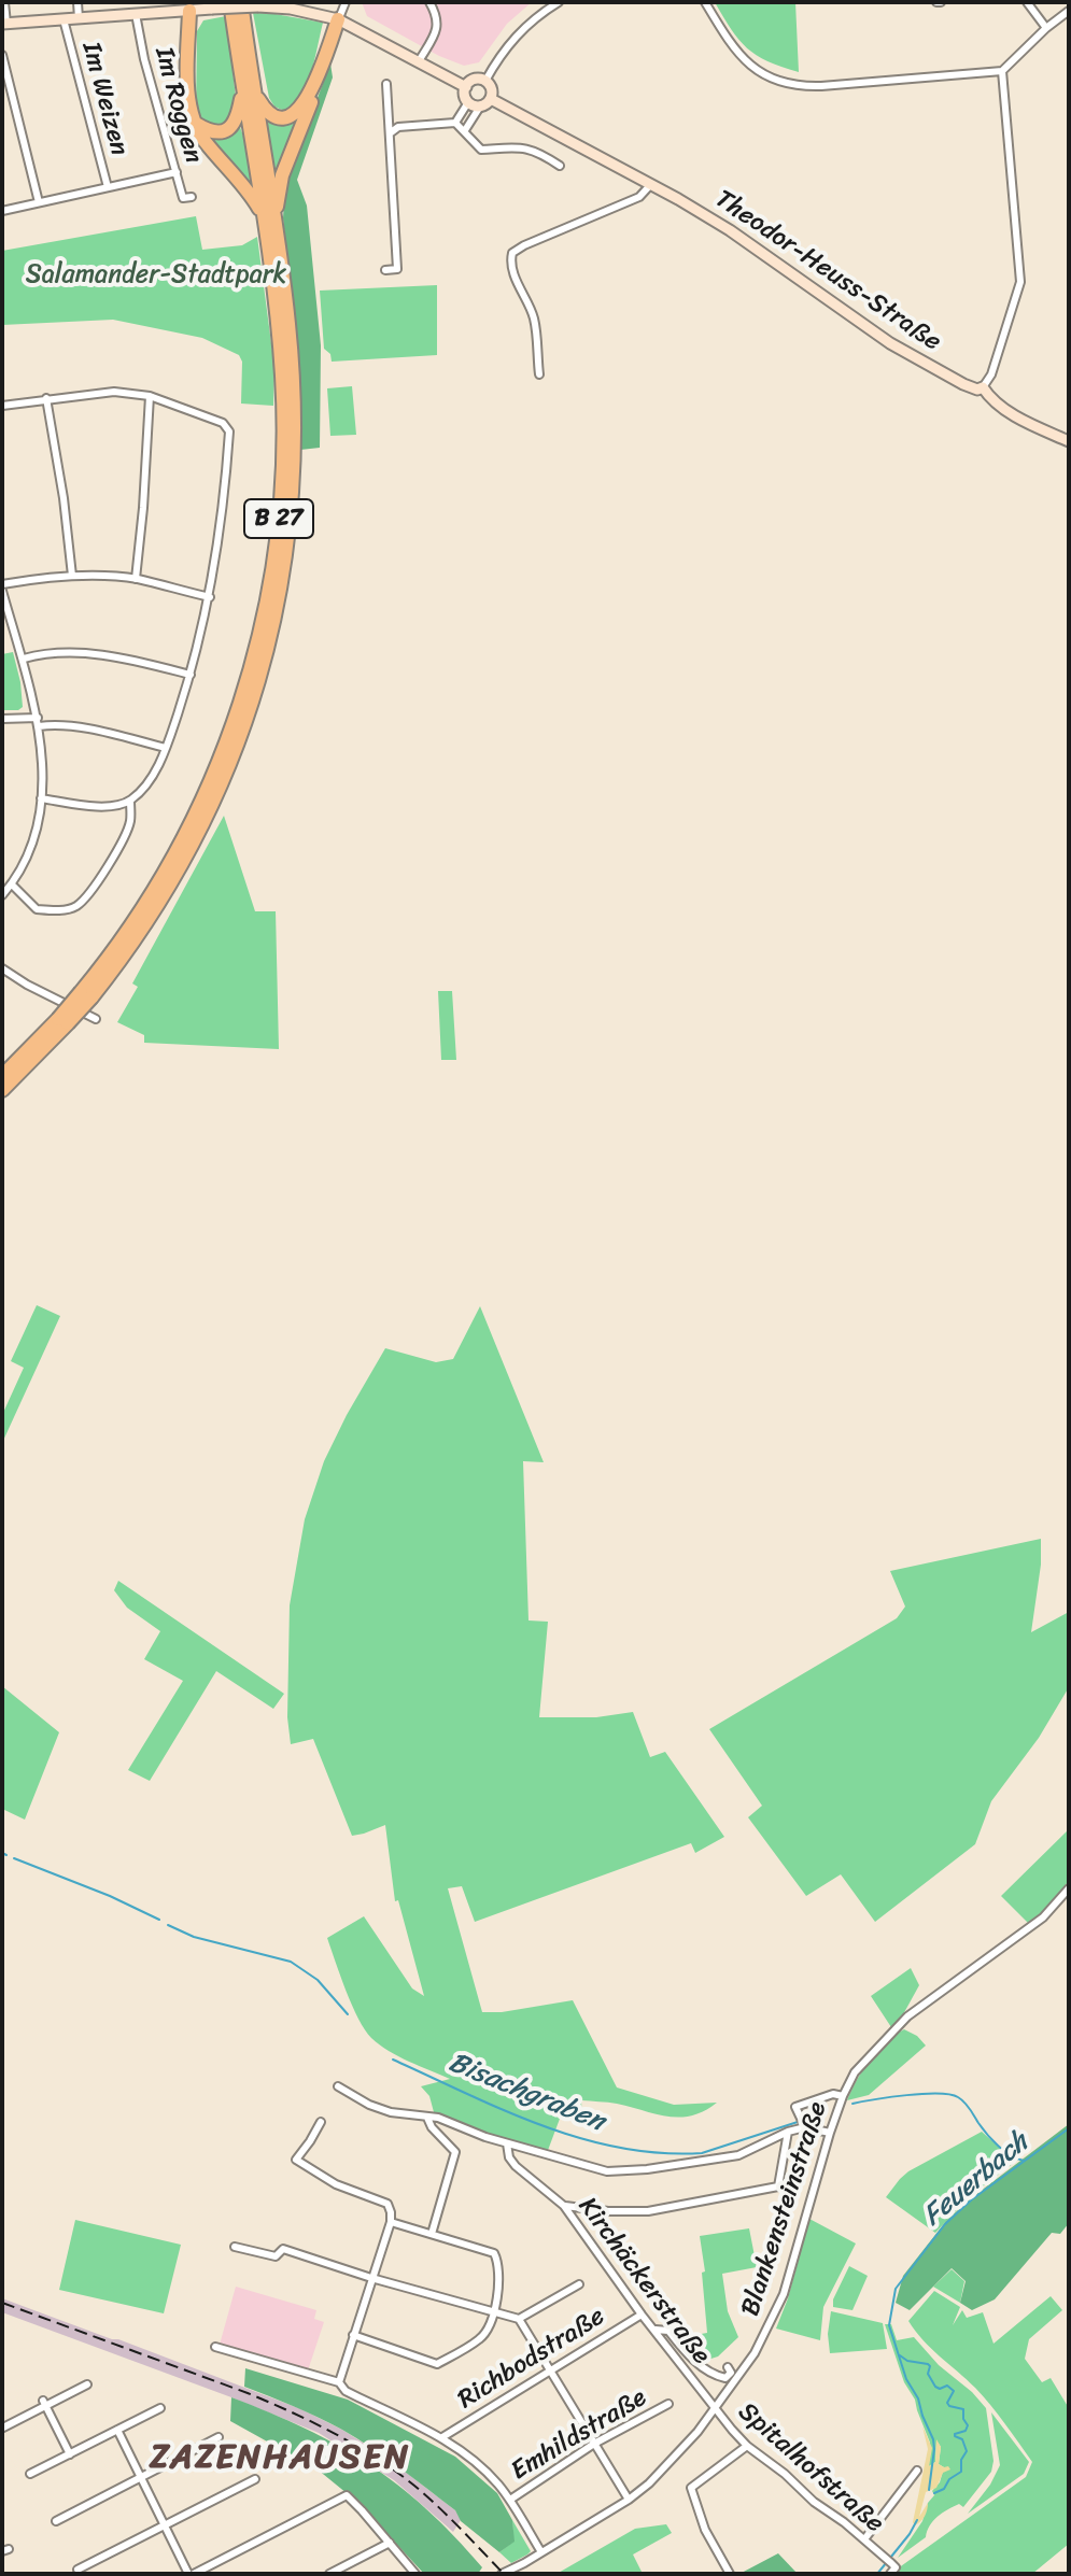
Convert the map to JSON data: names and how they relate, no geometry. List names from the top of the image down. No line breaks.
{"streets":{"highway":["B 27"],"street":["Im Weizen","Im Roggen","Theodor-Heuss-Straße","Blankensteinstraße","Kirchäckerstraße","Richbodstraße","Emhildstraße","Spitalhofstraße"]},"crossings":[["Blankensteinstraße","Kirchäckerstraße"],["Blankensteinstraße","Spitalhofstraße"],["Kirchäckerstraße","Richbodstraße"],["Kirchäckerstraße","Spitalhofstraße"]],"districts":["ZAZENHAUSEN"],"water":["Bisachgraben","Feuerbach"],"parks":["Salamander-Stadtpark"]}
